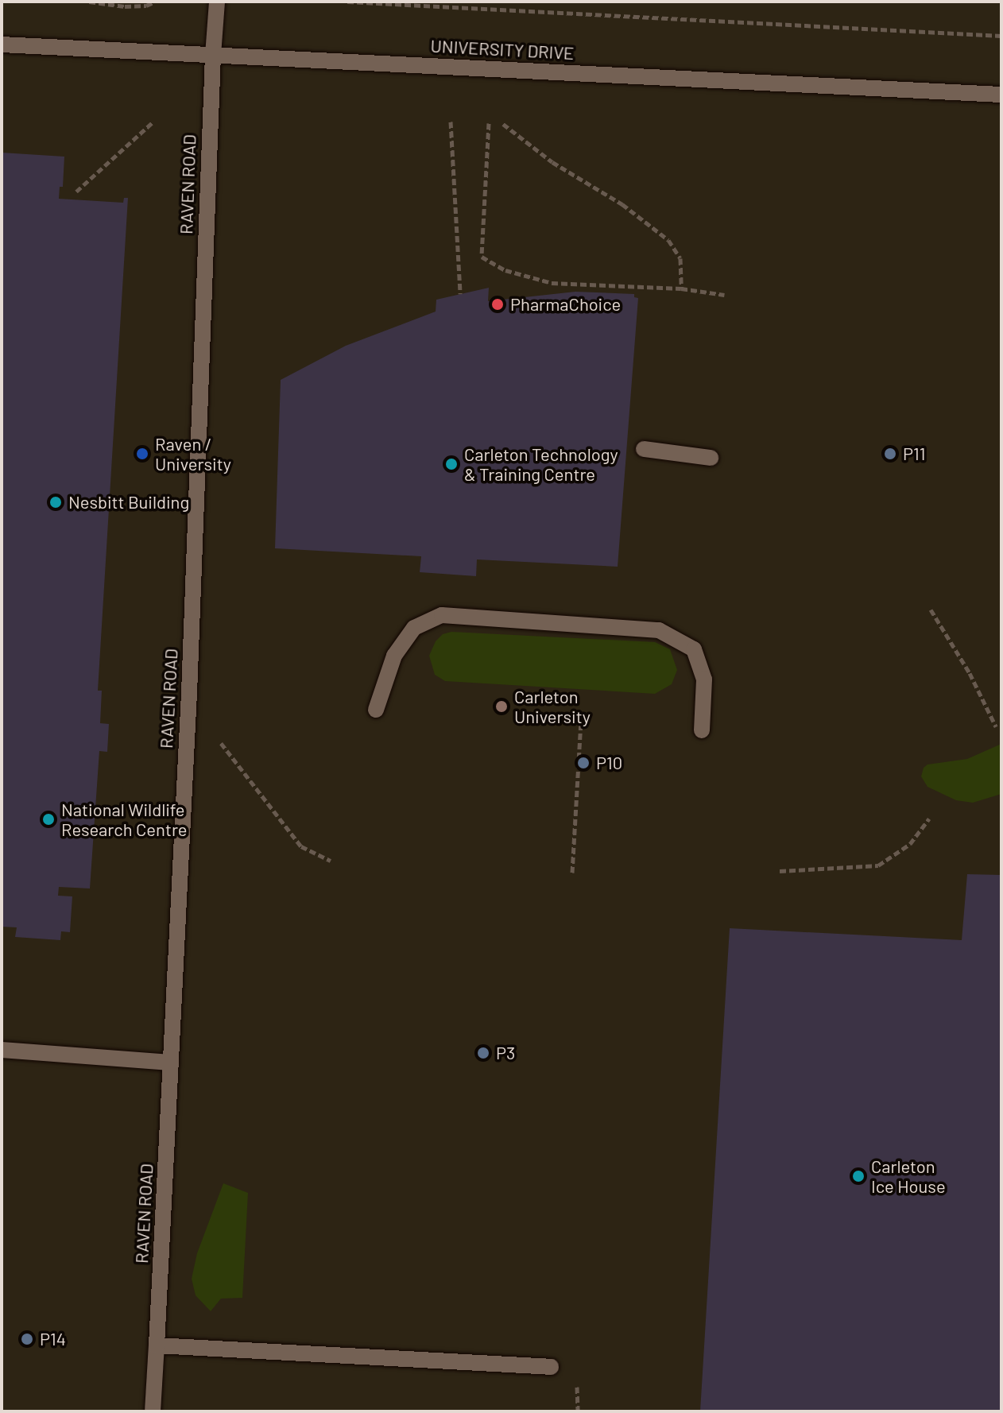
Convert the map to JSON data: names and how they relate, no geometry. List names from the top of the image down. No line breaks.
{"streets":{"street":["UNIVERSITY DRIVE","RAVEN ROAD"]},"crossings":[["UNIVERSITY DRIVE","RAVEN ROAD"]],"places":["PharmaChoice","Raven / University","P11","Carleton Technology & Training Centre","Nesbitt Building","Carleton University","P10","National Wildlife Research Centre","P3","Carleton Ice House","P14"]}
